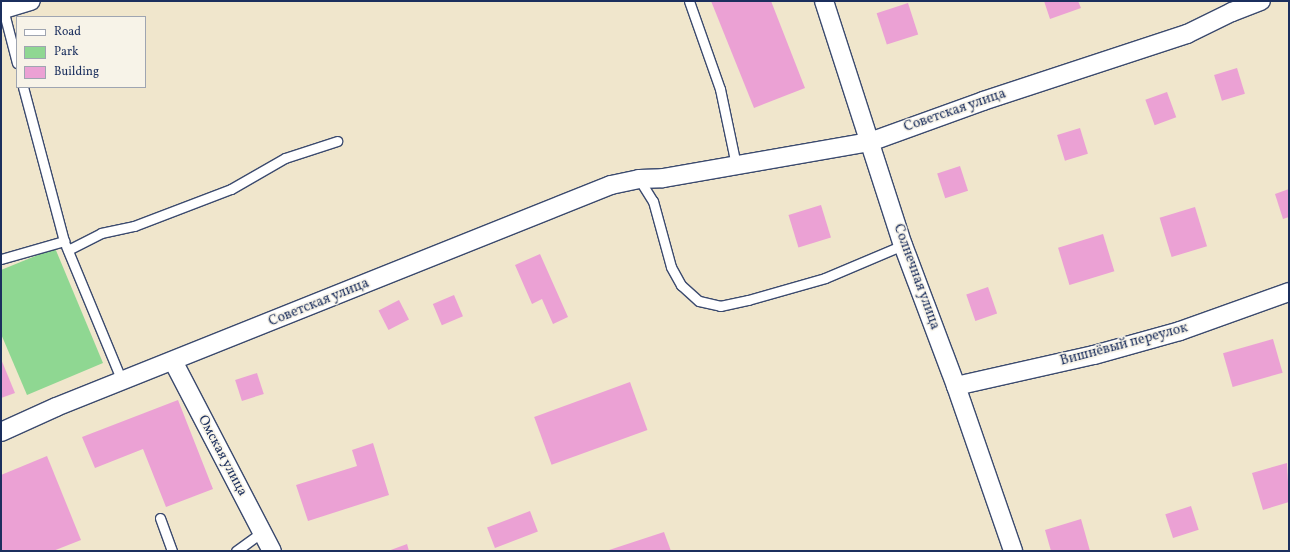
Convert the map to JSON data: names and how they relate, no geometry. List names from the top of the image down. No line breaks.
{"streets":{"street":["Советская улица","Солнечная улица","Вишнёвый переулок","Омская улица"]},"crossings":[["Советская улица","Солнечная улица"],["Советская улица","Омская улица"],["Солнечная улица","Вишнёвый переулок"]],"legend":["Road","Park","Building"]}
